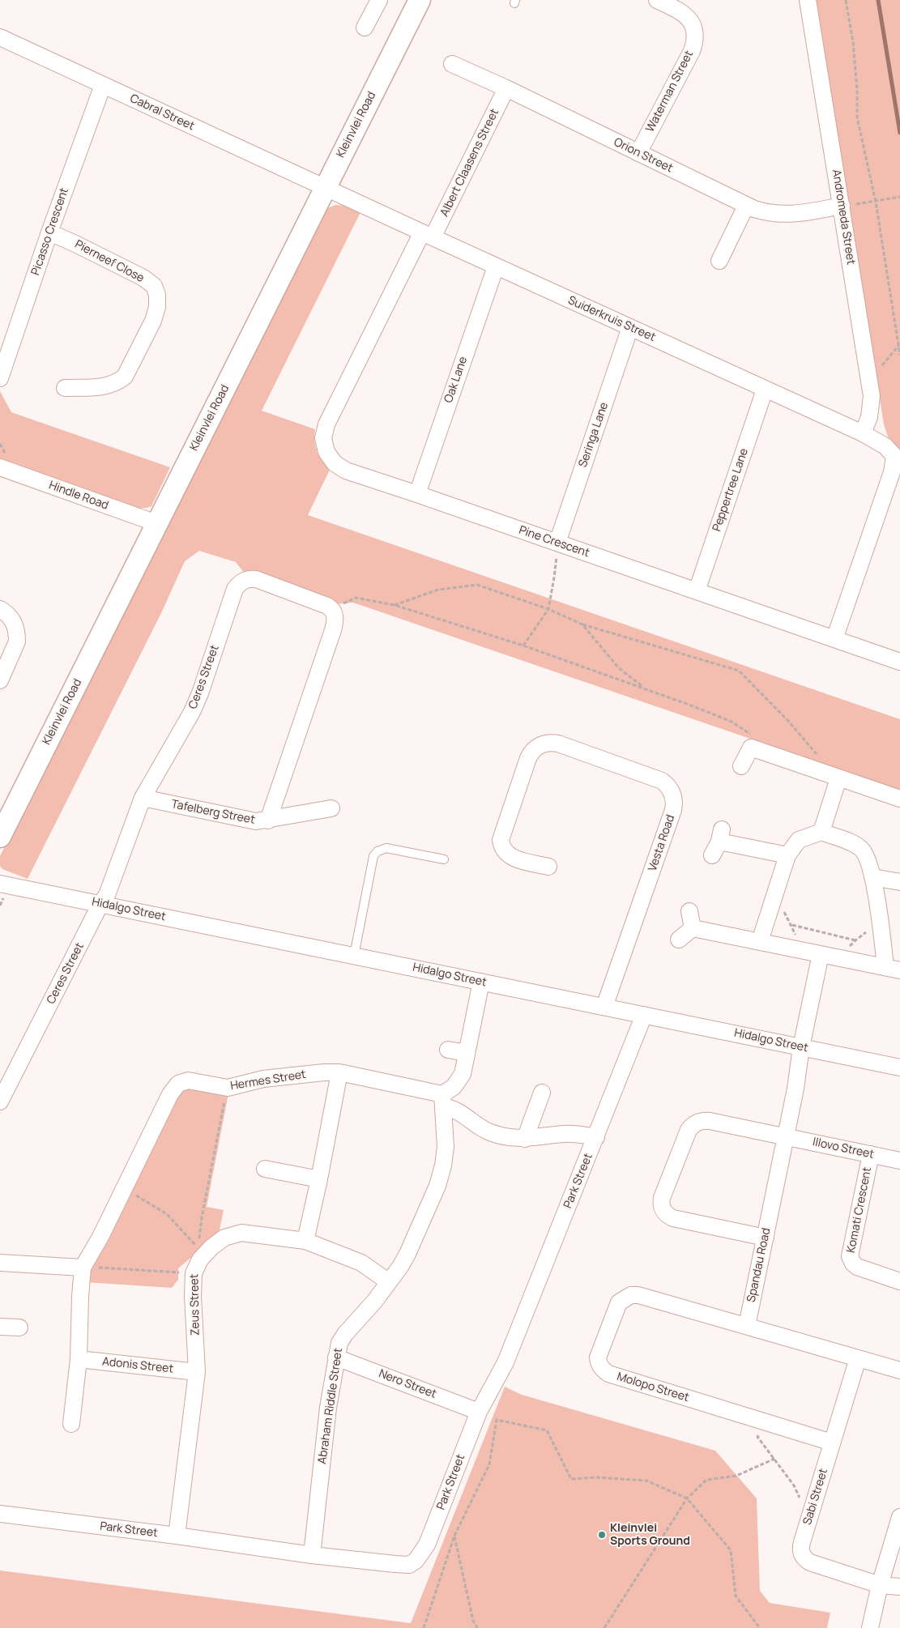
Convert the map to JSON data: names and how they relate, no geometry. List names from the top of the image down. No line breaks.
{"streets":{"street":["Waterman Street","Cabral Street","Kleinvlei Road","Orion Street","Albert Claasens Street","Andromeda Street","Picasso Crescent","Pierneef Close","Suiderkruis Street","Oak Lane","Seringa Lane","Peppertree Lane","Hindle Road","Pine Crescent","Ceres Street","Tafelberg Street","Vesta Road","Hidalgo Street","Hermes Street","Illovo Street","Park Street","Komati Crescent","Spandau Road","Zeus Street","Adonis Street","Nero Street","Molopo Street","Abraham Riddle Street","Sabi Street"]},"crossings":[["Waterman Street","Orion Street"],["Cabral Street","Kleinvlei Road"],["Cabral Street","Picasso Crescent"],["Cabral Street","Suiderkruis Street"],["Kleinvlei Road","Suiderkruis Street"],["Kleinvlei Road","Hindle Road"],["Orion Street","Albert Claasens Street"],["Orion Street","Andromeda Street"],["Albert Claasens Street","Suiderkruis Street"],["Albert Claasens Street","Pine Crescent"],["Andromeda Street","Suiderkruis Street"],["Picasso Crescent","Pierneef Close"],["Suiderkruis Street","Oak Lane"],["Suiderkruis Street","Seringa Lane"],["Suiderkruis Street","Peppertree Lane"],["Suiderkruis Street","Pine Crescent"],["Oak Lane","Pine Crescent"],["Seringa Lane","Pine Crescent"],["Peppertree Lane","Pine Crescent"],["Ceres Street","Tafelberg Street"],["Ceres Street","Hidalgo Street"],["Vesta Road","Hidalgo Street"],["Hidalgo Street","Park Street"],["Hidalgo Street","Spandau Road"],["Hermes Street","Park Street"],["Hermes Street","Abraham Riddle Street"],["Illovo Street","Komati Crescent"],["Illovo Street","Spandau Road"],["Park Street","Zeus Street"],["Park Street","Nero Street"],["Park Street","Abraham Riddle Street"],["Spandau Road","Molopo Street"],["Zeus Street","Adonis Street"],["Zeus Street","Abraham Riddle Street"],["Nero Street","Abraham Riddle Street"],["Molopo Street","Sabi Street"]],"places":["Kleinvlei Sports Ground"]}
